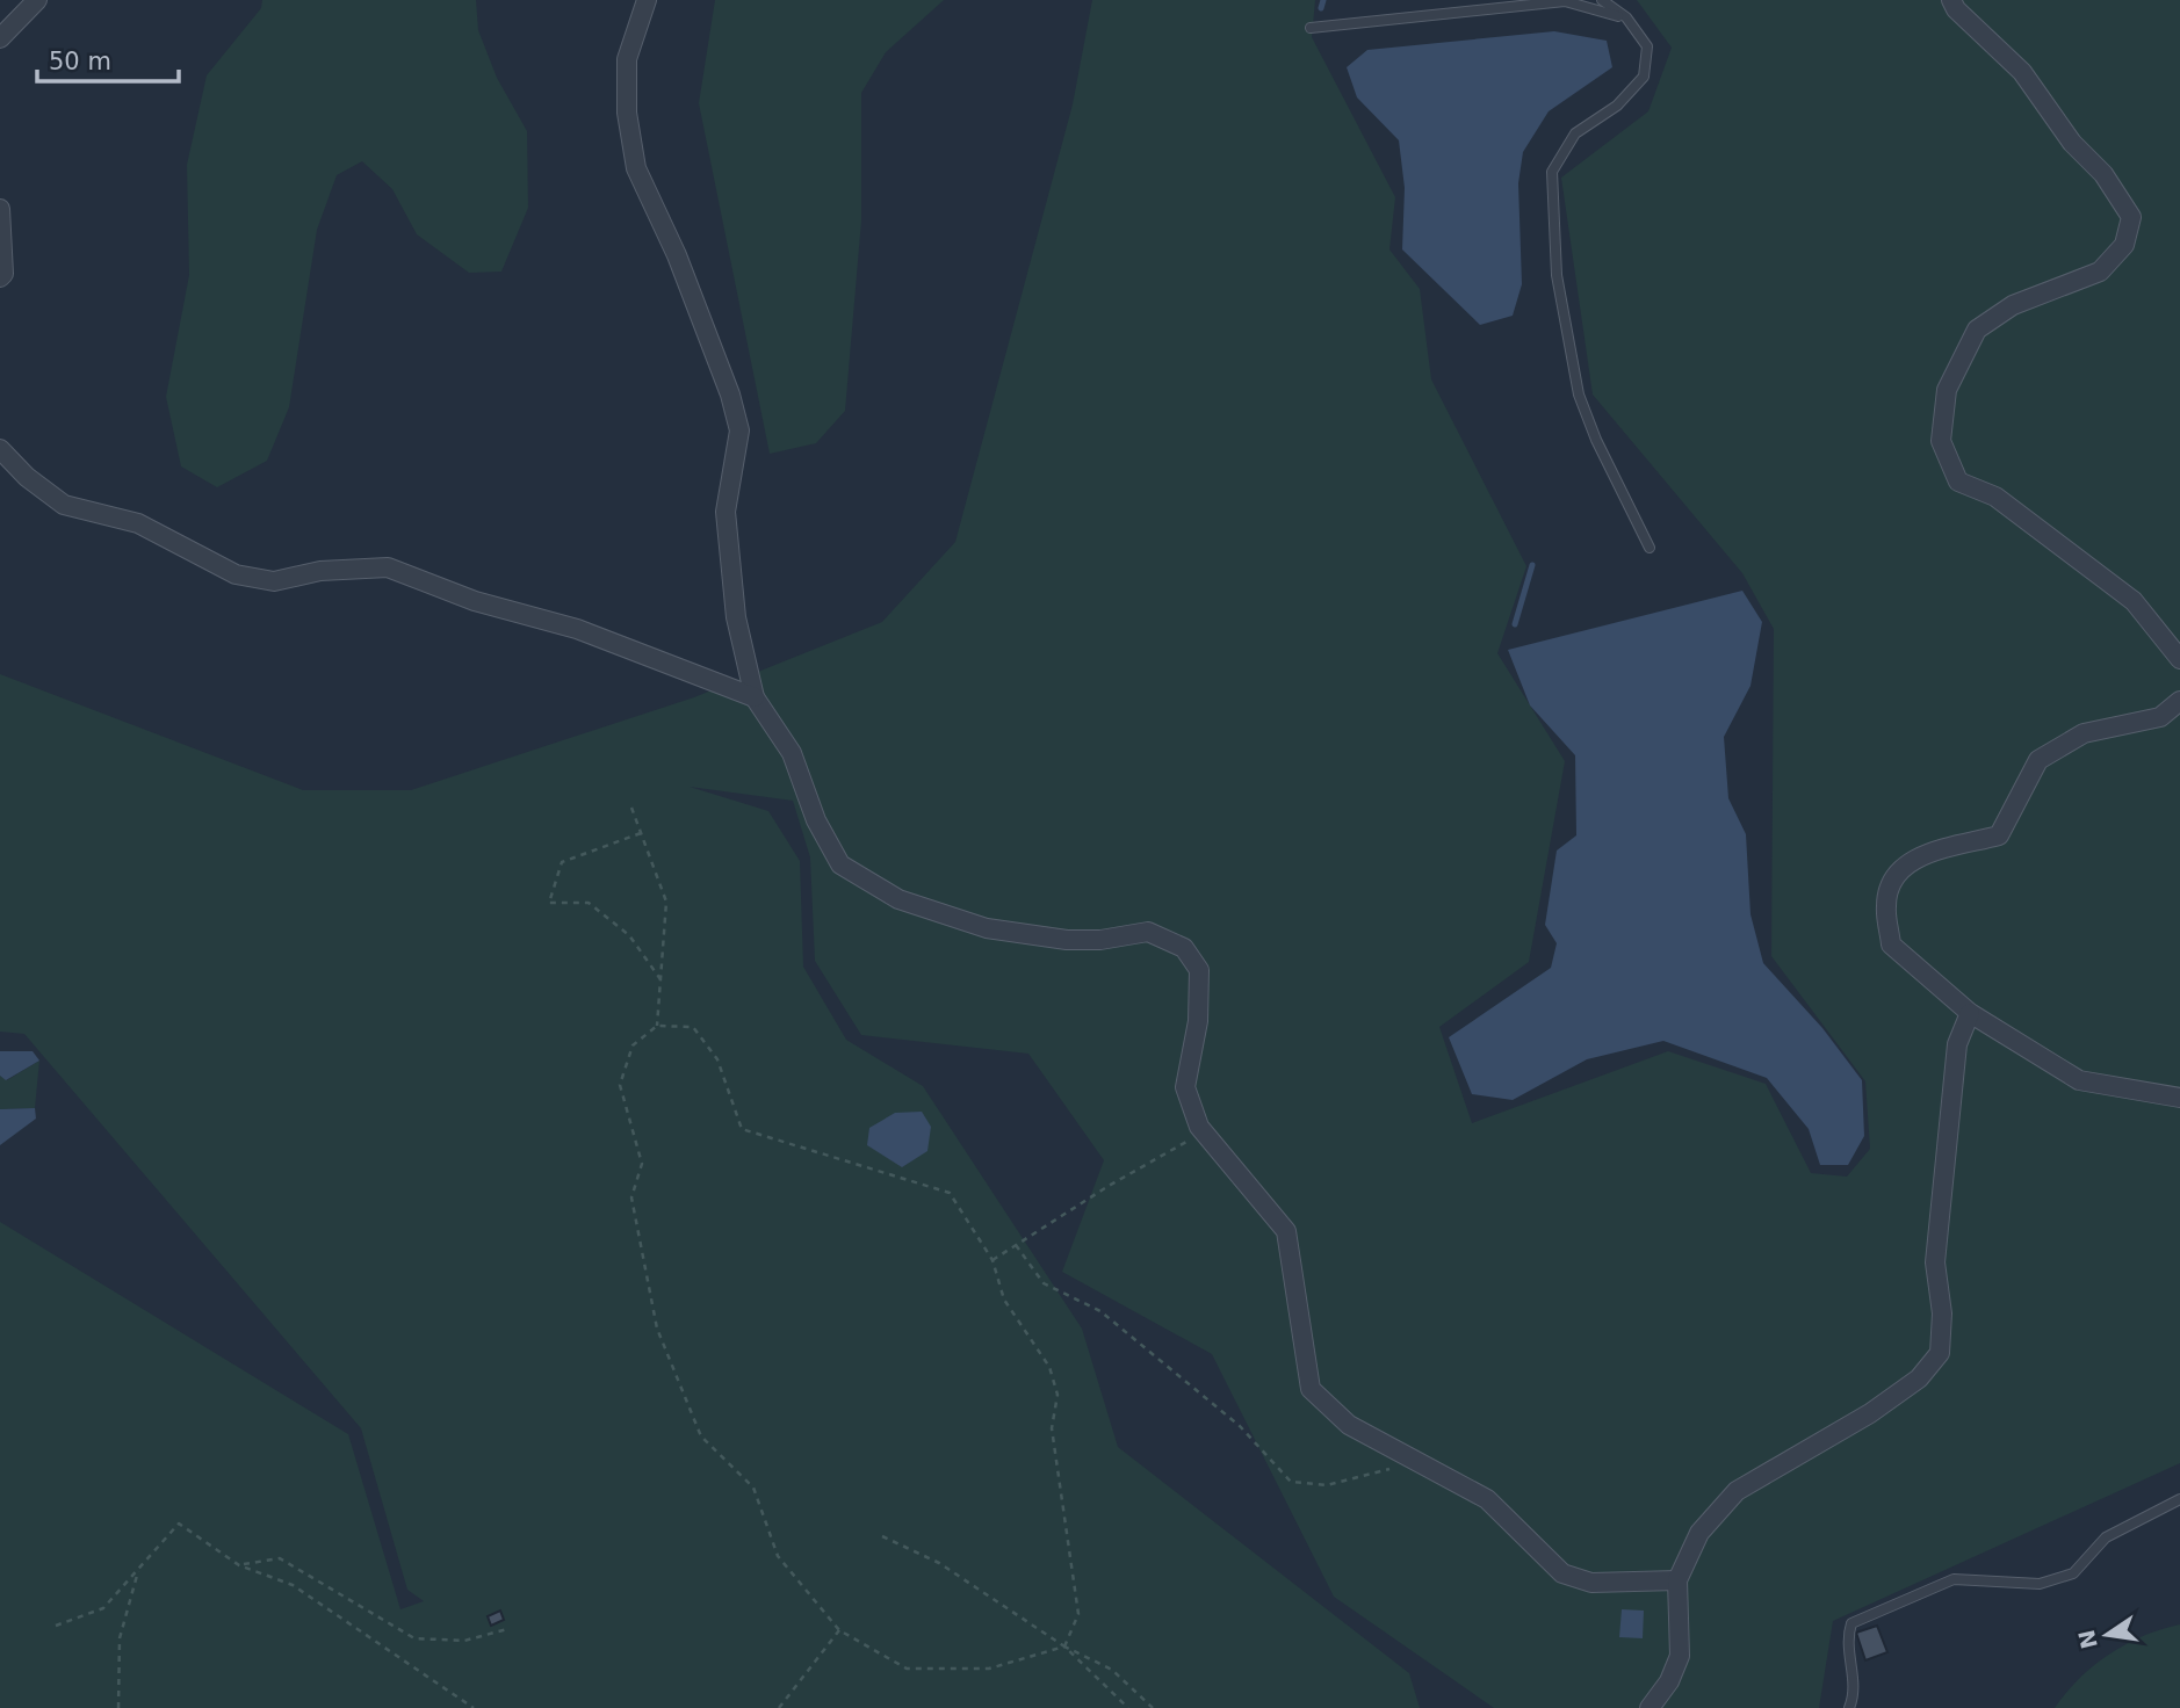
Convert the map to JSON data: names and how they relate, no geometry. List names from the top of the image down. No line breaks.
{"scale_bar":"50 m","north":"left"}
